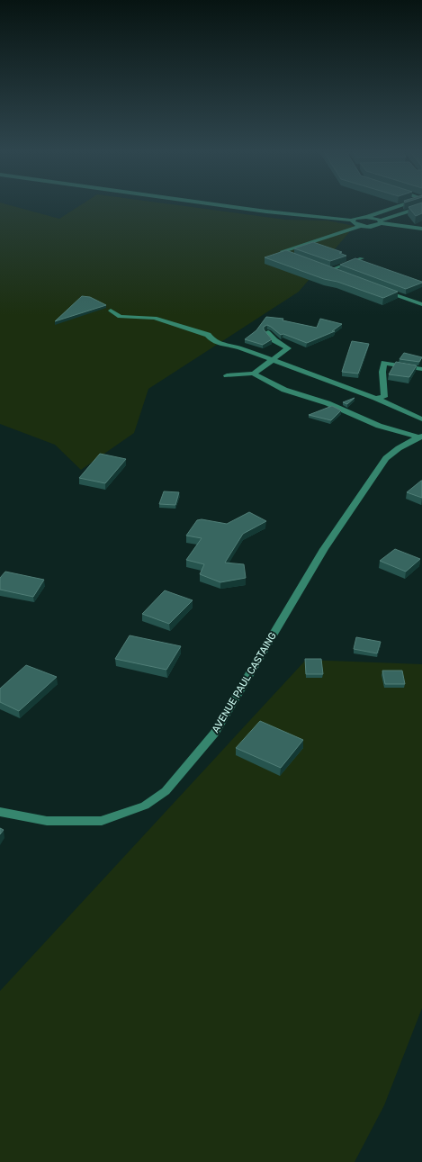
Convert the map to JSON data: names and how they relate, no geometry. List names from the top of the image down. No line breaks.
{"streets":{"street":["AVENUE PAUL CASTAING"]}}
